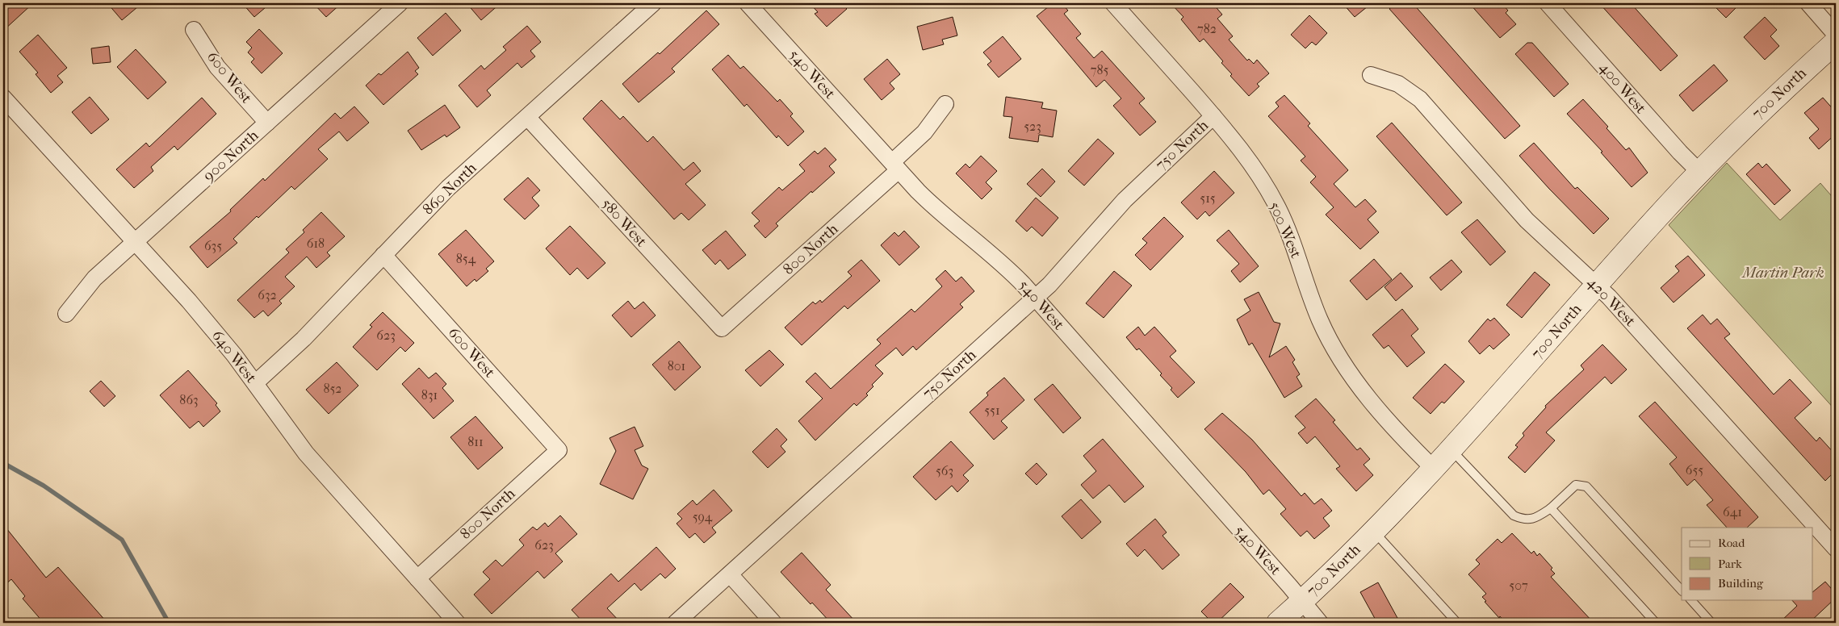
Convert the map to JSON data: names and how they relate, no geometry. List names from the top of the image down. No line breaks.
{"streets":{"street":["540 West","600 West","400 West","700 North","750 North","900 North","860 North","580 West","500 West","800 North","420 West","640 West"]},"crossings":[["540 West","700 North"],["540 West","750 North"],["540 West","800 North"],["600 West","900 North"],["600 West","860 North"],["600 West","800 North"],["400 West","700 North"],["700 North","500 West"],["700 North","420 West"],["750 North","500 West"],["900 North","640 West"],["860 North","580 West"],["860 North","640 West"],["580 West","800 North"],["800 North","640 West"]],"parks":["Martin Park"],"house_numbers":["782","785","523","515","618","635","854","632","623","801","852","831","863","551","811","655","563","641","594","623","507"],"legend":["Road","Park","Building"]}
